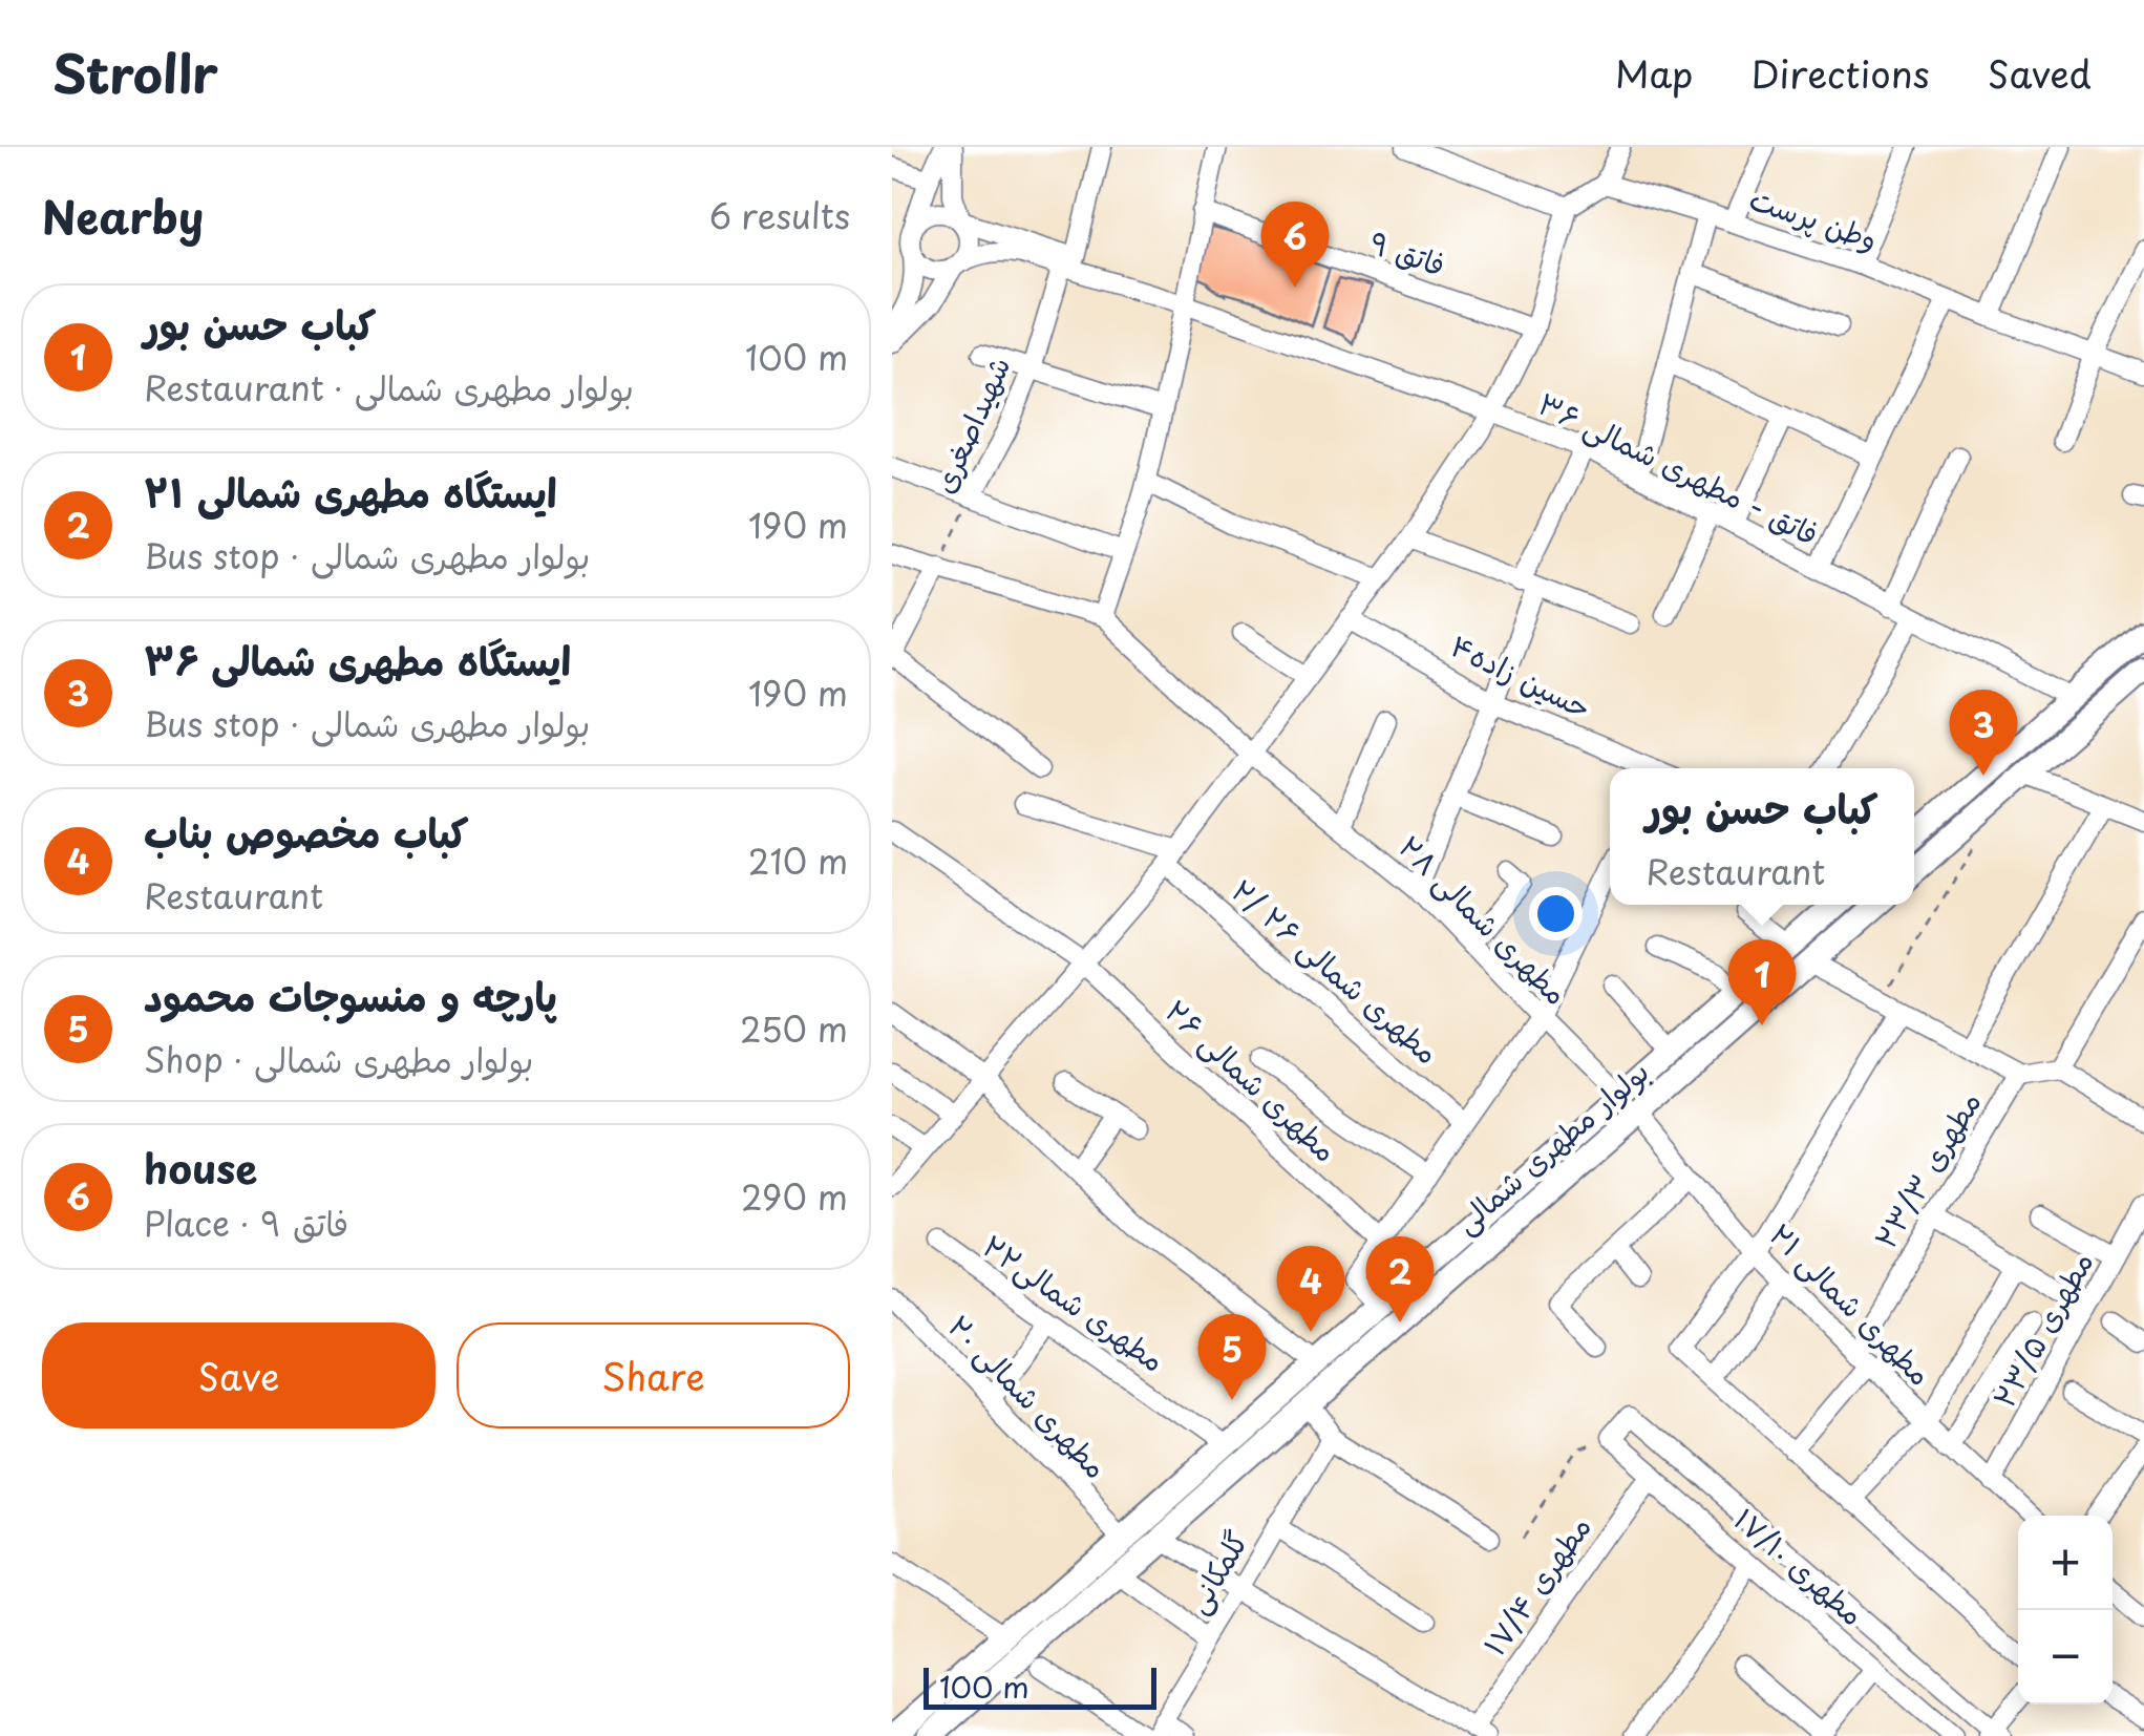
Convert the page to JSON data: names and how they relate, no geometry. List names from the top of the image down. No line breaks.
{"streets":{"main road":["بولوار مطهری شمالی"],"street":["وطن پرست","فاتق ۹","شهیداصغری","فاتق - مطهری شمالی ۳۶","حسین زاده۴","مطهری شمالی ۲۸","مطهری شمالی ۲۶ /۲","مطهری شمالی ۲۶","مطهری ۲۳/۳","مطهری شمالی۲۲","مطهری شمالی ۲۱","مطهری ۲۳/۵","مطهری شمالی ۲۰","مطهری ۱۷/۱۰","گلمکانی","مطهری ۱۷/۴"]},"crossings":[["شهیداصغری","فاتق - مطهری شمالی ۳۶"],["مطهری شمالی ۲۸","بولوار مطهری شمالی"],["بولوار مطهری شمالی","مطهری شمالی۲۲"],["بولوار مطهری شمالی","مطهری شمالی ۲۱"],["بولوار مطهری شمالی","مطهری شمالی ۲۰"],["مطهری ۲۳/۳","مطهری شمالی ۲۱"],["مطهری شمالی ۲۱","مطهری ۲۳/۵"],["مطهری ۱۷/۱۰","مطهری ۱۷/۴"]],"scale_bar":"100 m","page":{"header":"Strollr","nav":["Map","Directions","Saved"],"heading":["Nearby","6 results"],"pins":["6","3","1","2","4","5"],"list":[{"mark":"1","name":"كباب حسن بور","note":"Restaurant · بولوار مطهری شمالی","value":"100 m"},{"mark":"2","name":"ایستگاه مطهری شمالی ۲۱","note":"Bus stop · بولوار مطهری شمالی","value":"190 m"},{"mark":"3","name":"ایستگاه مطهری شمالی ۳۶","note":"Bus stop · بولوار مطهری شمالی","value":"190 m"},{"mark":"4","name":"كباب مخصوص بناب","note":"Restaurant","value":"210 m"},{"mark":"5","name":"پارچه و منسوجات محمود","note":"Shop · بولوار مطهری شمالی","value":"250 m"},{"mark":"6","name":"house","note":"Place · فاتق ۹","value":"290 m"}],"popup":["كباب حسن بور","Restaurant"],"buttons":["Save","Share"],"map_buttons":["+","−"],"scale":"100 m"}}
